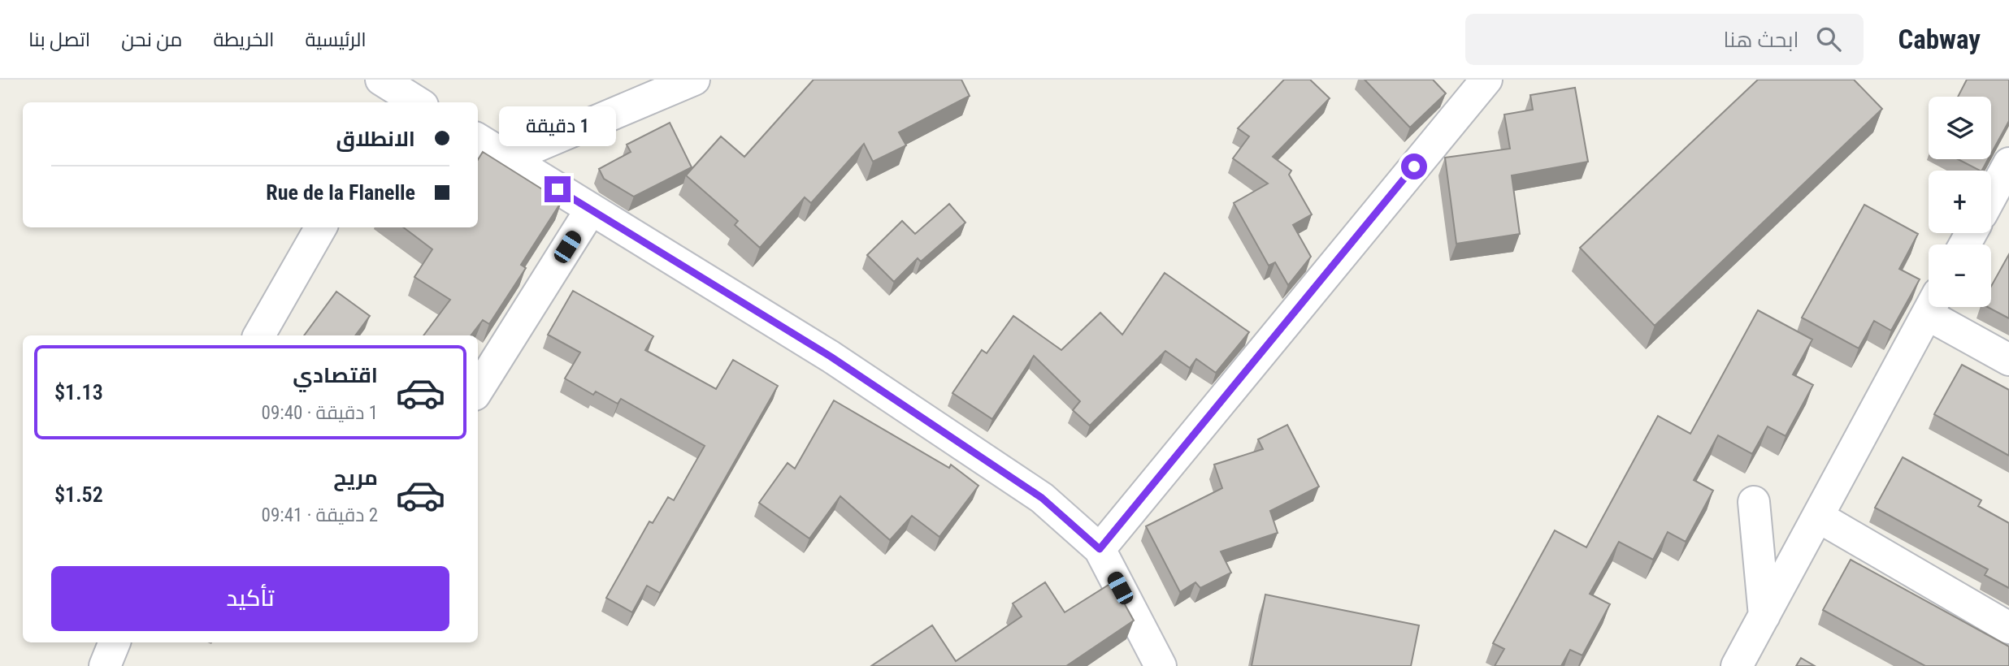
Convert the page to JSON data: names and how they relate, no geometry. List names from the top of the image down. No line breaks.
{"page":{"header":"Cabway","search":"ابحث هنا","nav":["الرئيسية","الخريطة","من نحن","اتصل بنا"],"map_buttons":["+","−"],"banner":["الانطلاق","Rue de la Flanelle"],"bubble":"1 دقيقة","list":[{"name":"اقتصادي","note":"1 دقيقة · 09:40","value":"$1.13"},{"name":"مريح","note":"2 دقيقة · 09:41","value":"$1.52"}],"buttons":"تأكيد"}}
